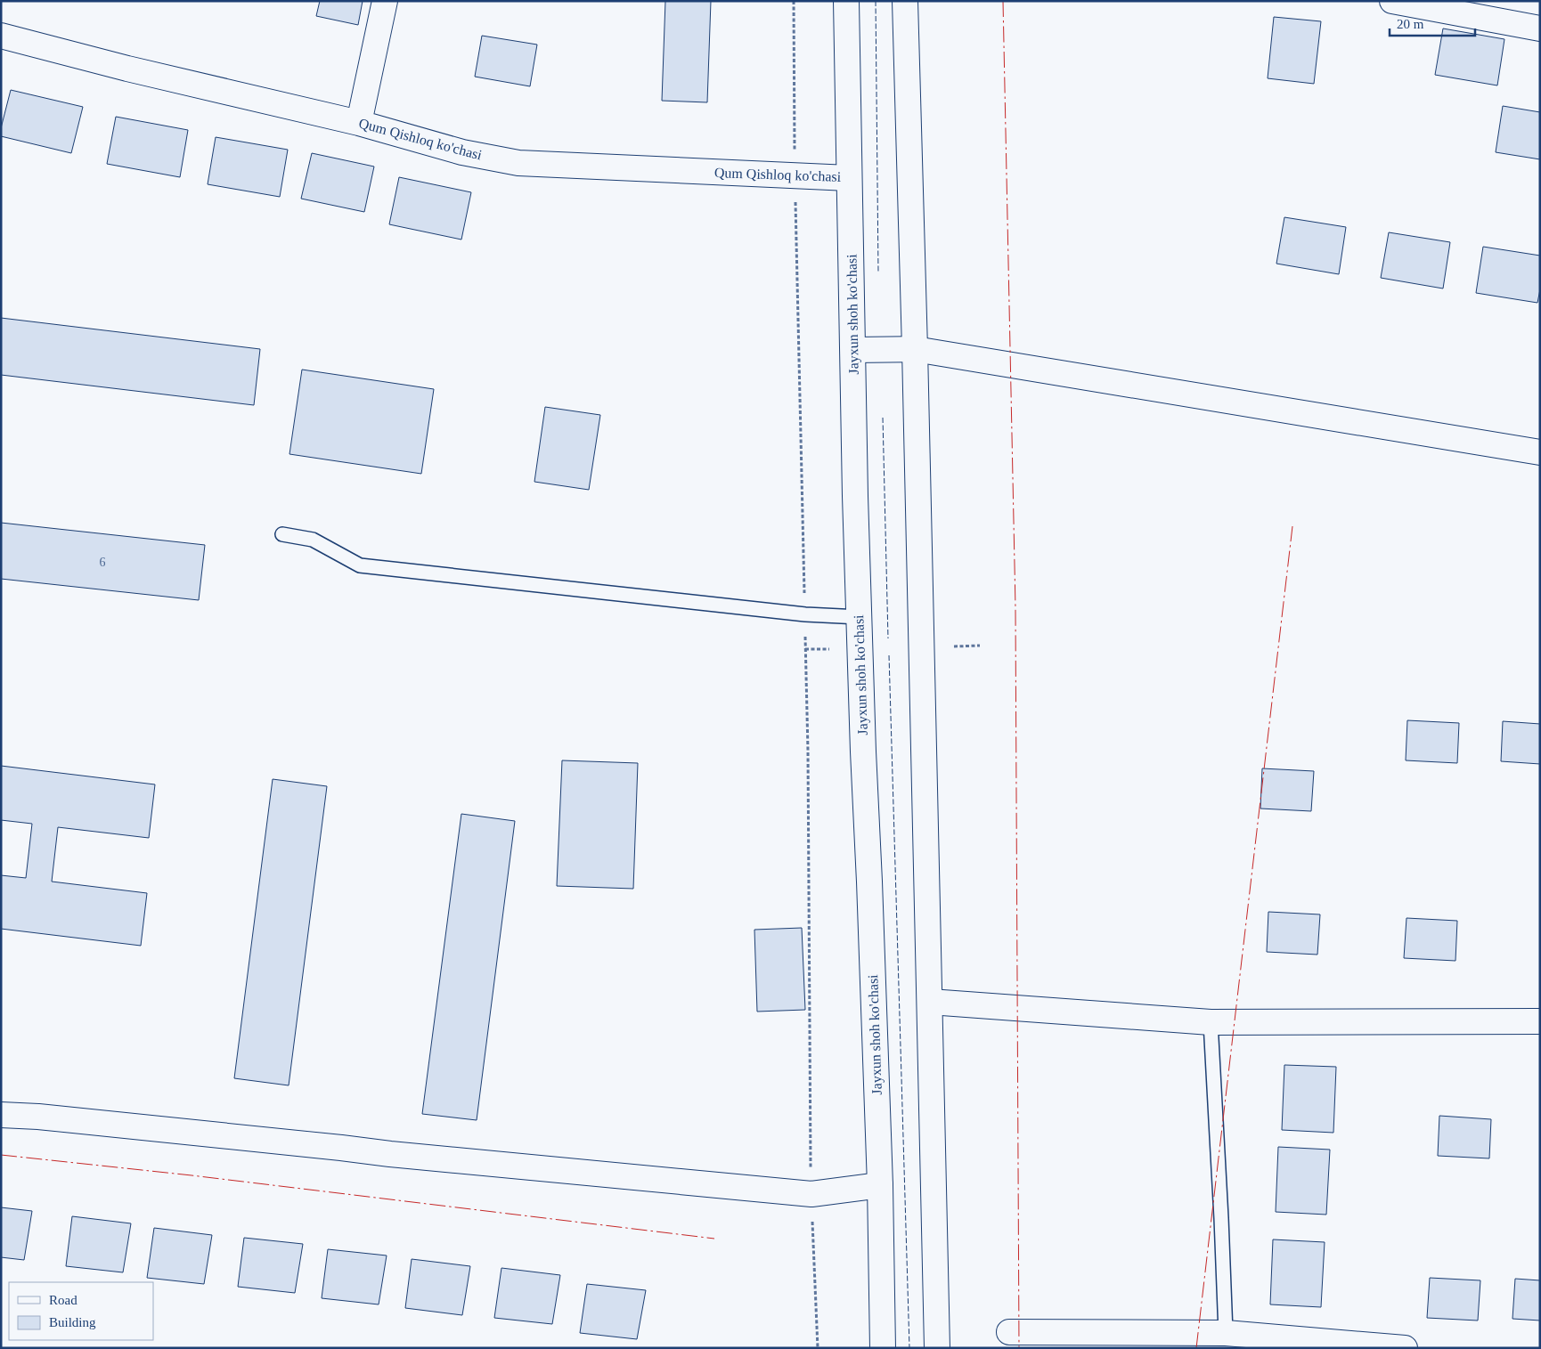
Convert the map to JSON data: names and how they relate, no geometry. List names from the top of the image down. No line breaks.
{"streets":{"main road":["Qum Qishloq ko'chasi","Jayxun shoh ko'chasi"]},"crossings":[["Qum Qishloq ko'chasi","Jayxun shoh ko'chasi"]],"house_numbers":["6"],"legend":["Road","Building"],"scale_bar":"20 m"}
